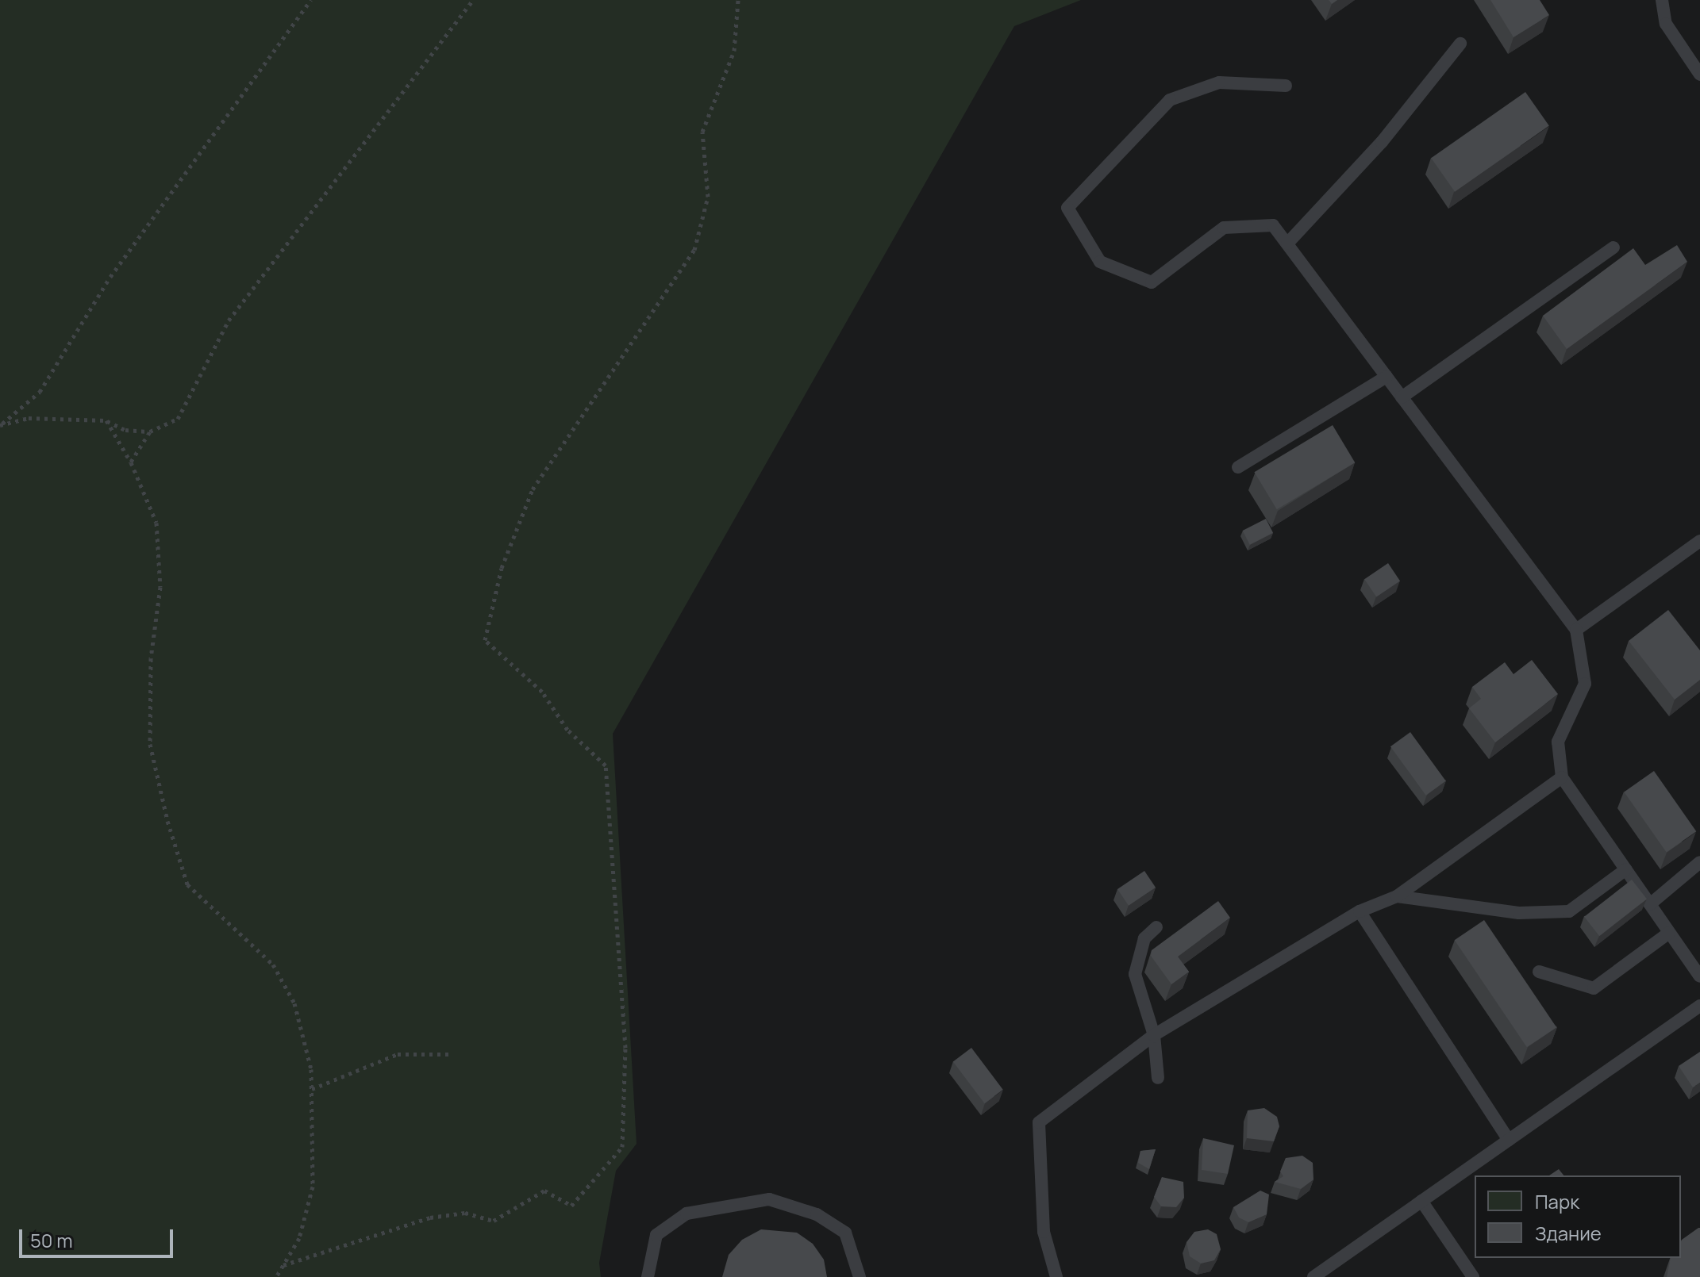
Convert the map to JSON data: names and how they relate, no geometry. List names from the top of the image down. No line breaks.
{"legend":["Парк","Здание"],"scale_bar":"50 m"}
